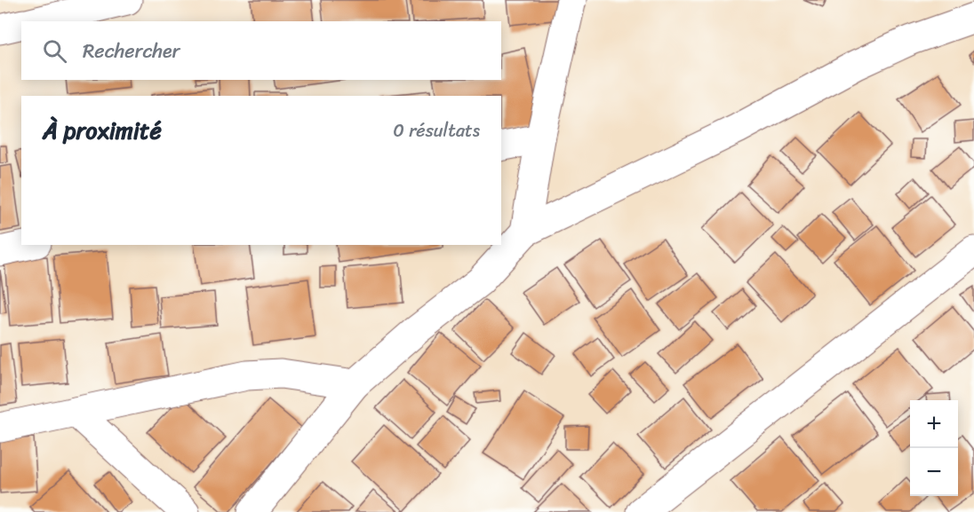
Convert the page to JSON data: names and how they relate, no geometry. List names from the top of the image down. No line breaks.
{"page":{"search":"Rechercher","heading":["À proximité","0 résultats"],"map_buttons":["+","−"]}}
